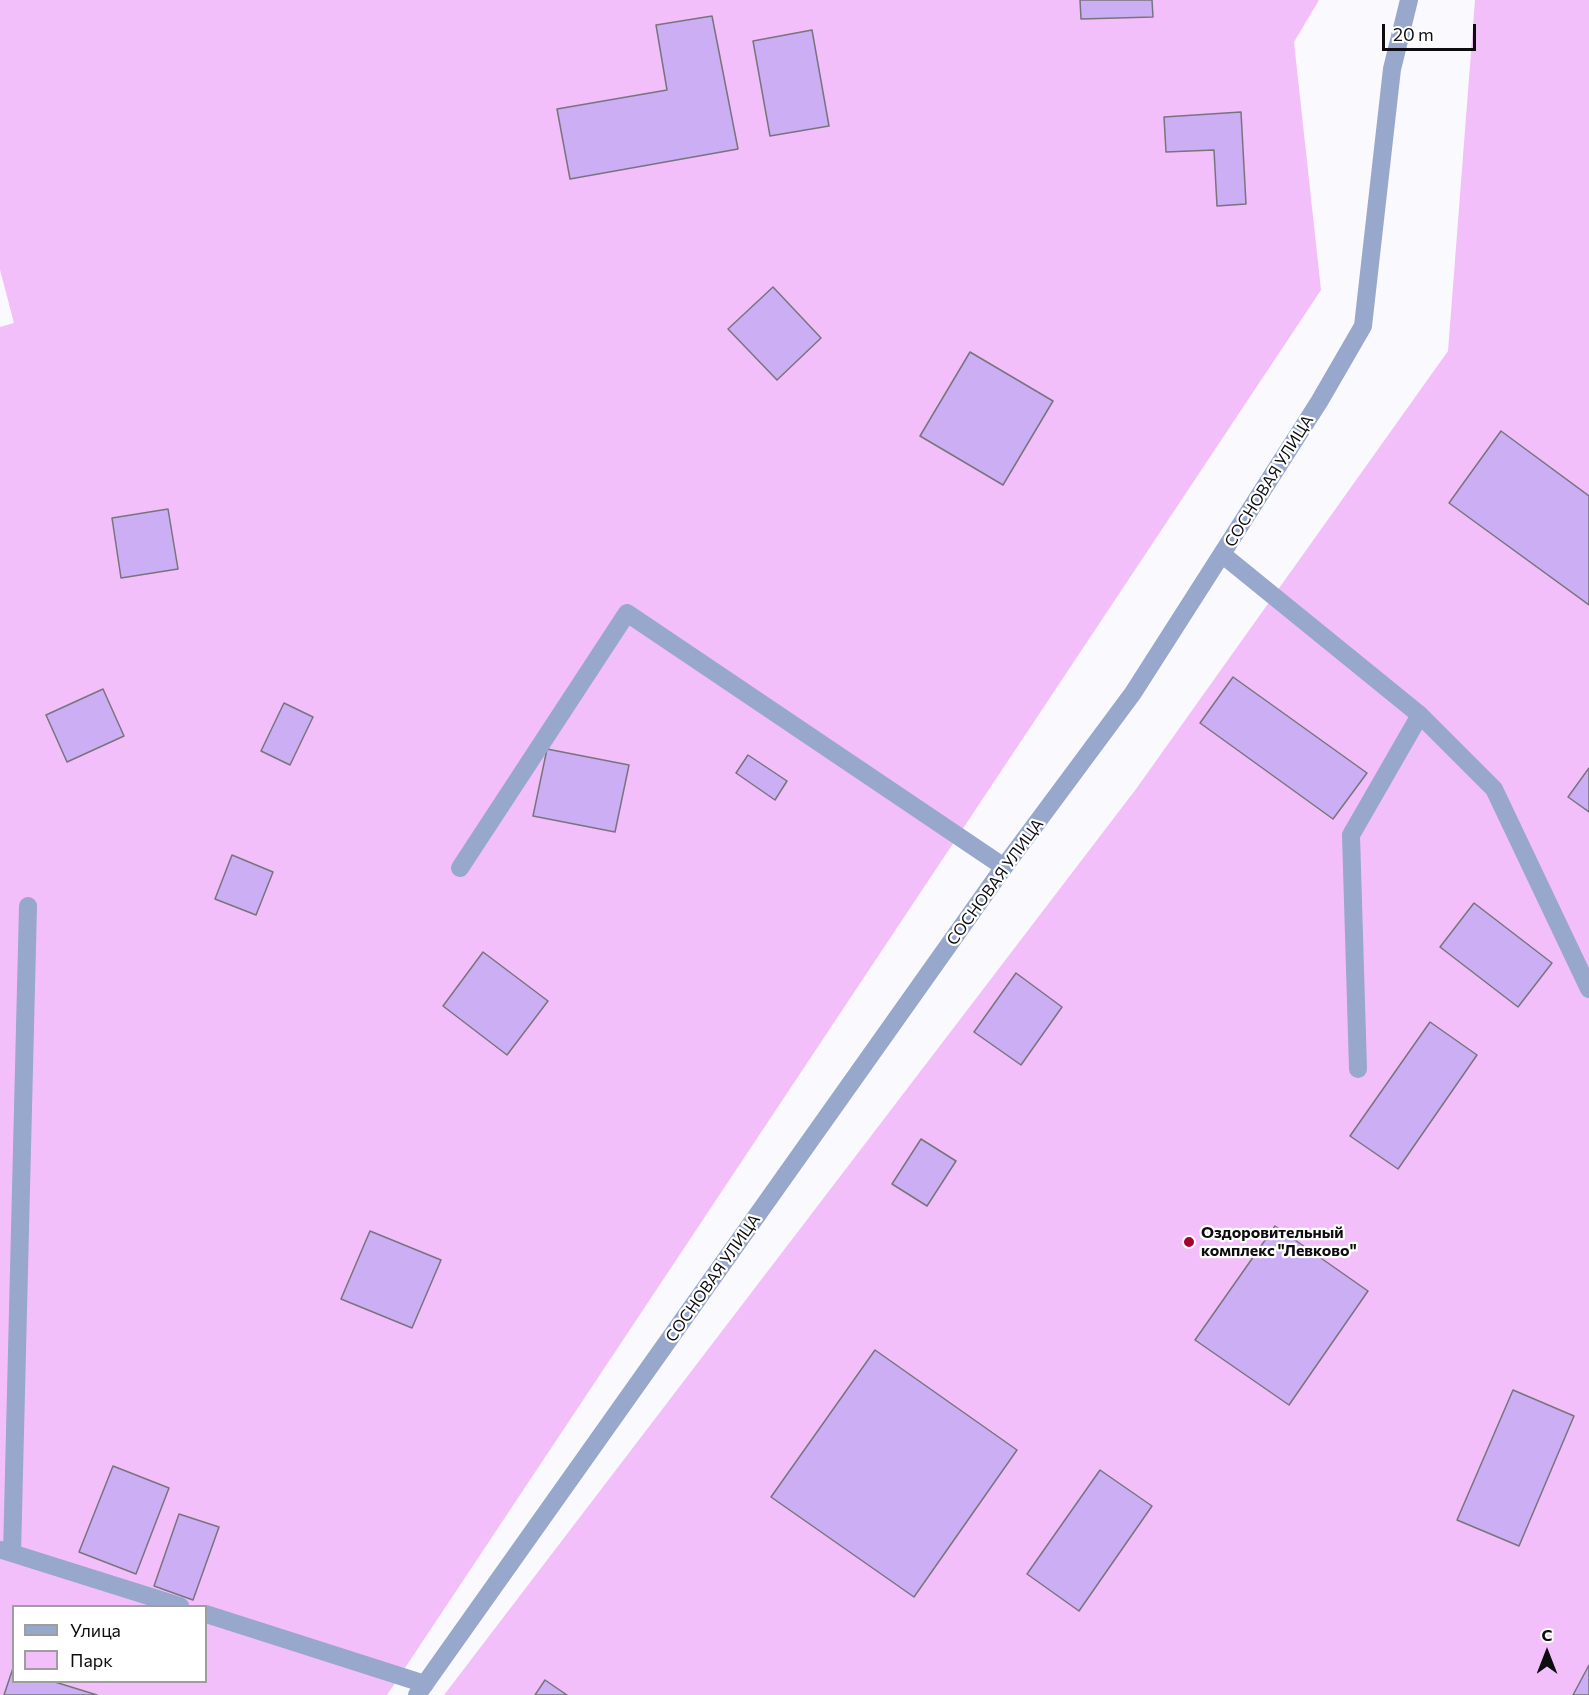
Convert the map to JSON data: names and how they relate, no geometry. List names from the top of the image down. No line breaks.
{"streets":{"street":["СОСНОВАЯ УЛИЦА"]},"places":["Оздоровительный комплекс \"Левково\""],"legend":["Улица","Парк"],"scale_bar":"20 m","north":"top"}
